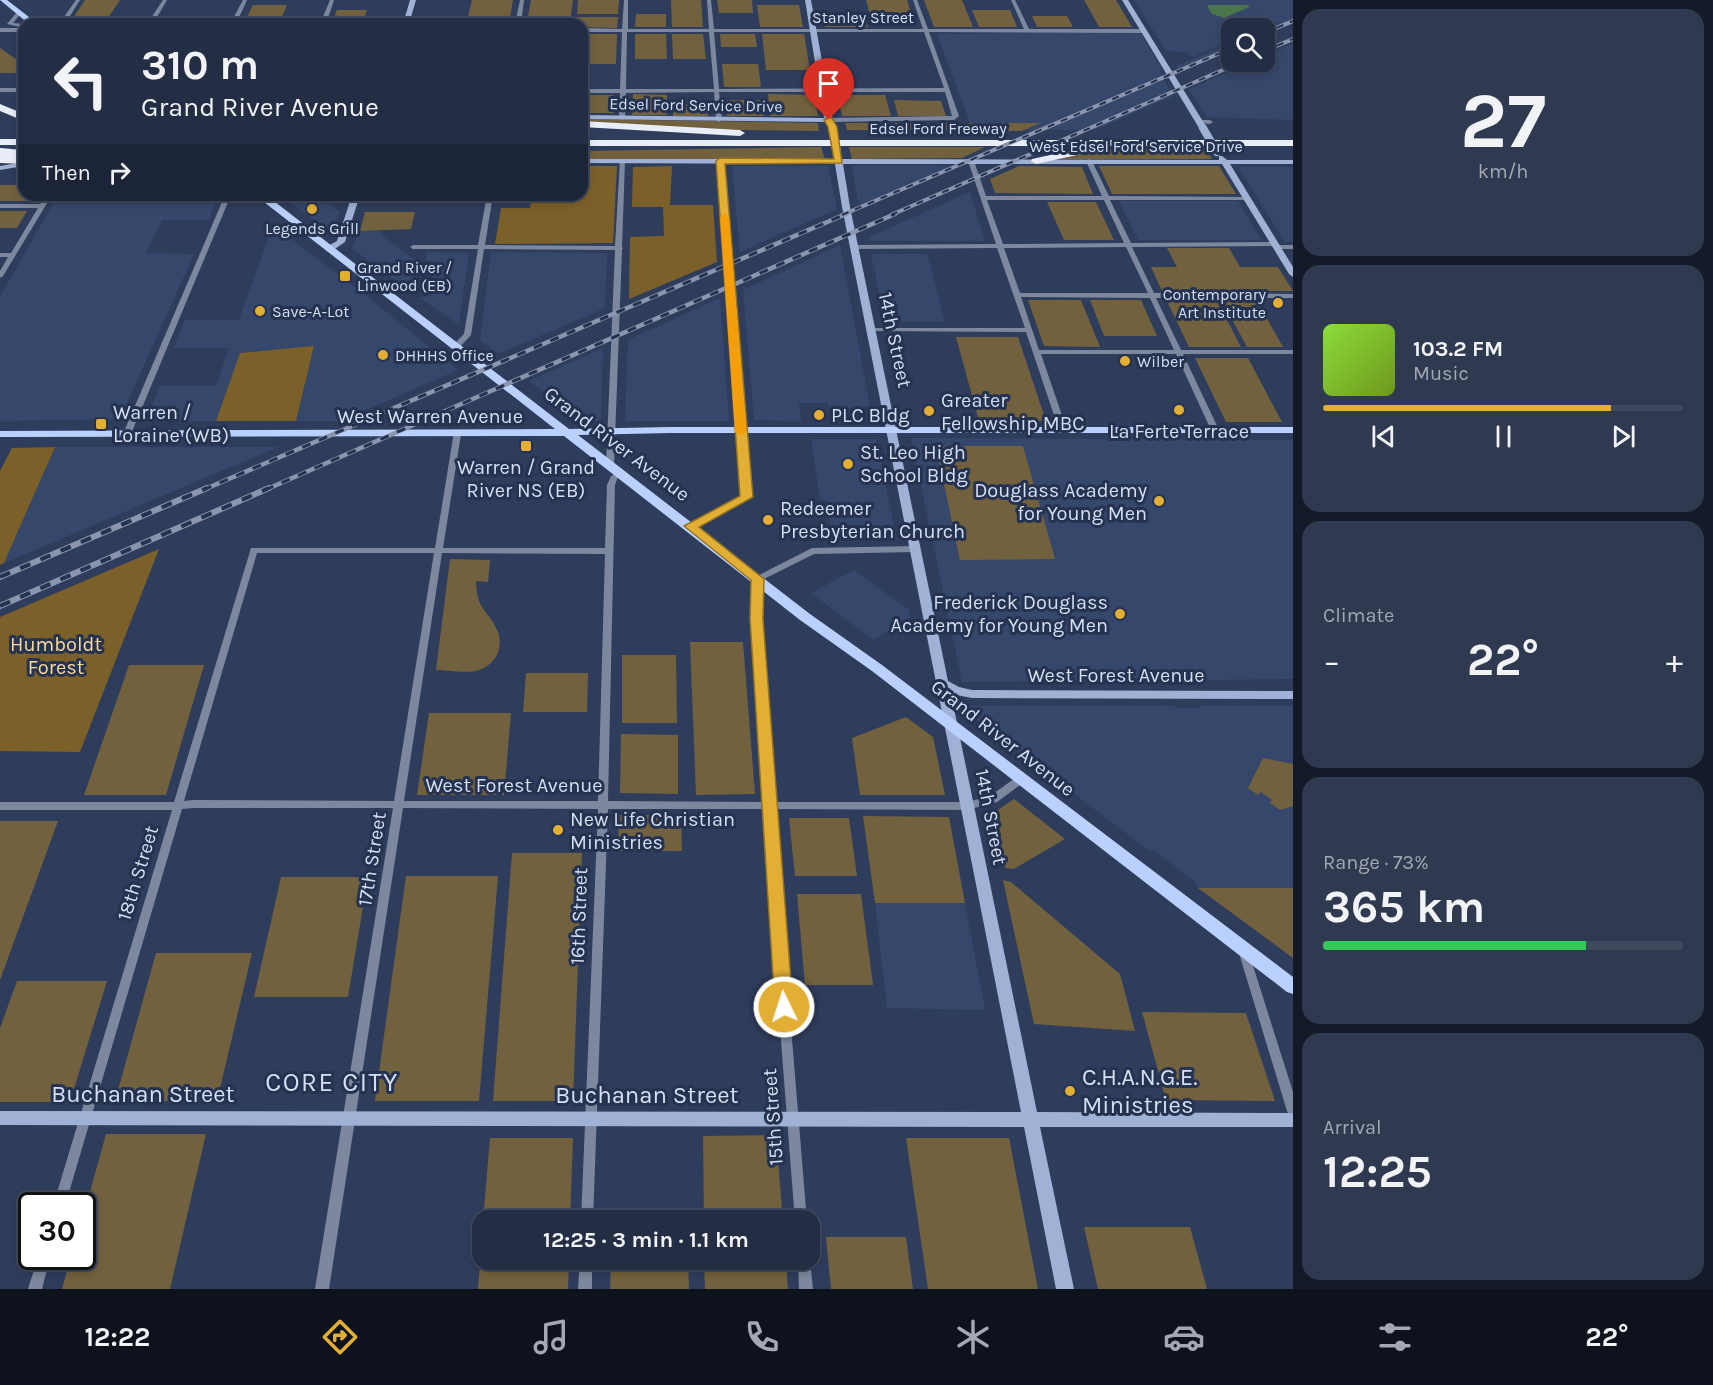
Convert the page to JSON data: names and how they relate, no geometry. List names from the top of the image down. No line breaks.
{"streets":{"highway":["Edsel Ford Freeway"],"main road":["West Warren Avenue","Grand River Avenue"],"street":["Stanley Street","Edsel Ford Service Drive","West Edsel Ford Service Drive","14th Street","West Forest Avenue","17th Street","18th Street","16th Street","Buchanan Street","15th Street"]},"crossings":[["Stanley Street","14th Street"],["Edsel Ford Service Drive","14th Street"],["West Edsel Ford Service Drive","14th Street"],["14th Street","West Warren Avenue"],["14th Street","Grand River Avenue"],["14th Street","West Forest Avenue"],["14th Street","Buchanan Street"],["West Warren Avenue","Grand River Avenue"],["West Warren Avenue","17th Street"],["Grand River Avenue","West Forest Avenue"],["Grand River Avenue","16th Street"],["Grand River Avenue","15th Street"],["West Forest Avenue","17th Street"],["West Forest Avenue","18th Street"],["West Forest Avenue","16th Street"],["West Forest Avenue","15th Street"],["17th Street","18th Street"],["17th Street","Buchanan Street"],["18th Street","Buchanan Street"],["16th Street","Buchanan Street"],["Buchanan Street","15th Street"]],"districts":["CORE CITY"],"parks":["Humboldt Forest"],"places":{"other":["Legends Grill","Contemporary Art Institute","Save-A-Lot","DHHHS Office","Wilber","La Ferte Terrace","Greater Fellowship MBC","PLC Bldg","St. Leo High School Bldg","Douglass Academy for Young Men","Redeemer Presbyterian Church","Frederick Douglass Academy for Young Men","New Life Christian Ministries","C.H.A.N.G.E. Ministries"],"transit":["Grand River / Linwood (EB)","Warren / Loraine (WB)","Warren / Grand River NS (EB)"]},"page":{"tile":[["27","km/h"],"Climate",["Range · 73%","365 km"],["Arrival","12:25"]],"turn":["310 m","Grand River Avenue"],"then":"Then","song":["103.2 FM","Music"],"heat":["−","22°","+"],"limit":"30","trip":"12:25 · 3 min · 1.1 km","tabs":["12:22","22°"]}}
